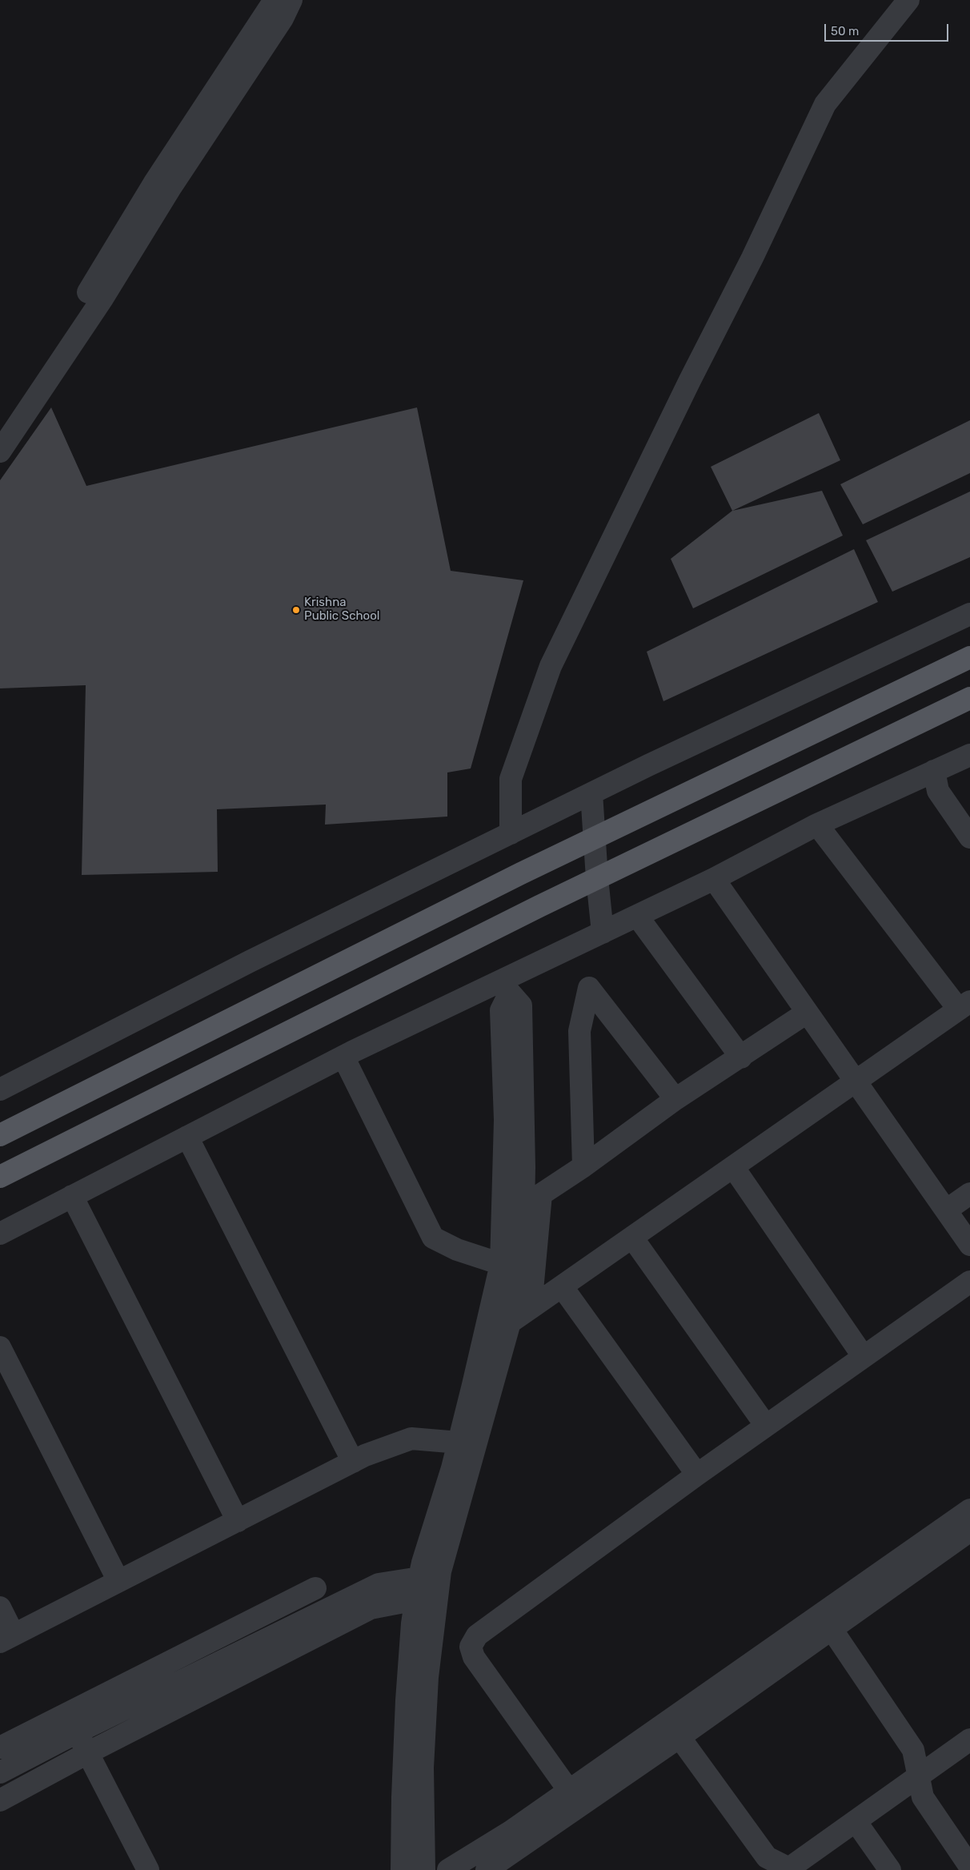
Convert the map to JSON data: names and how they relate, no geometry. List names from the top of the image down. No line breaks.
{"places":["Krishna Public School"],"scale_bar":"50 m"}
